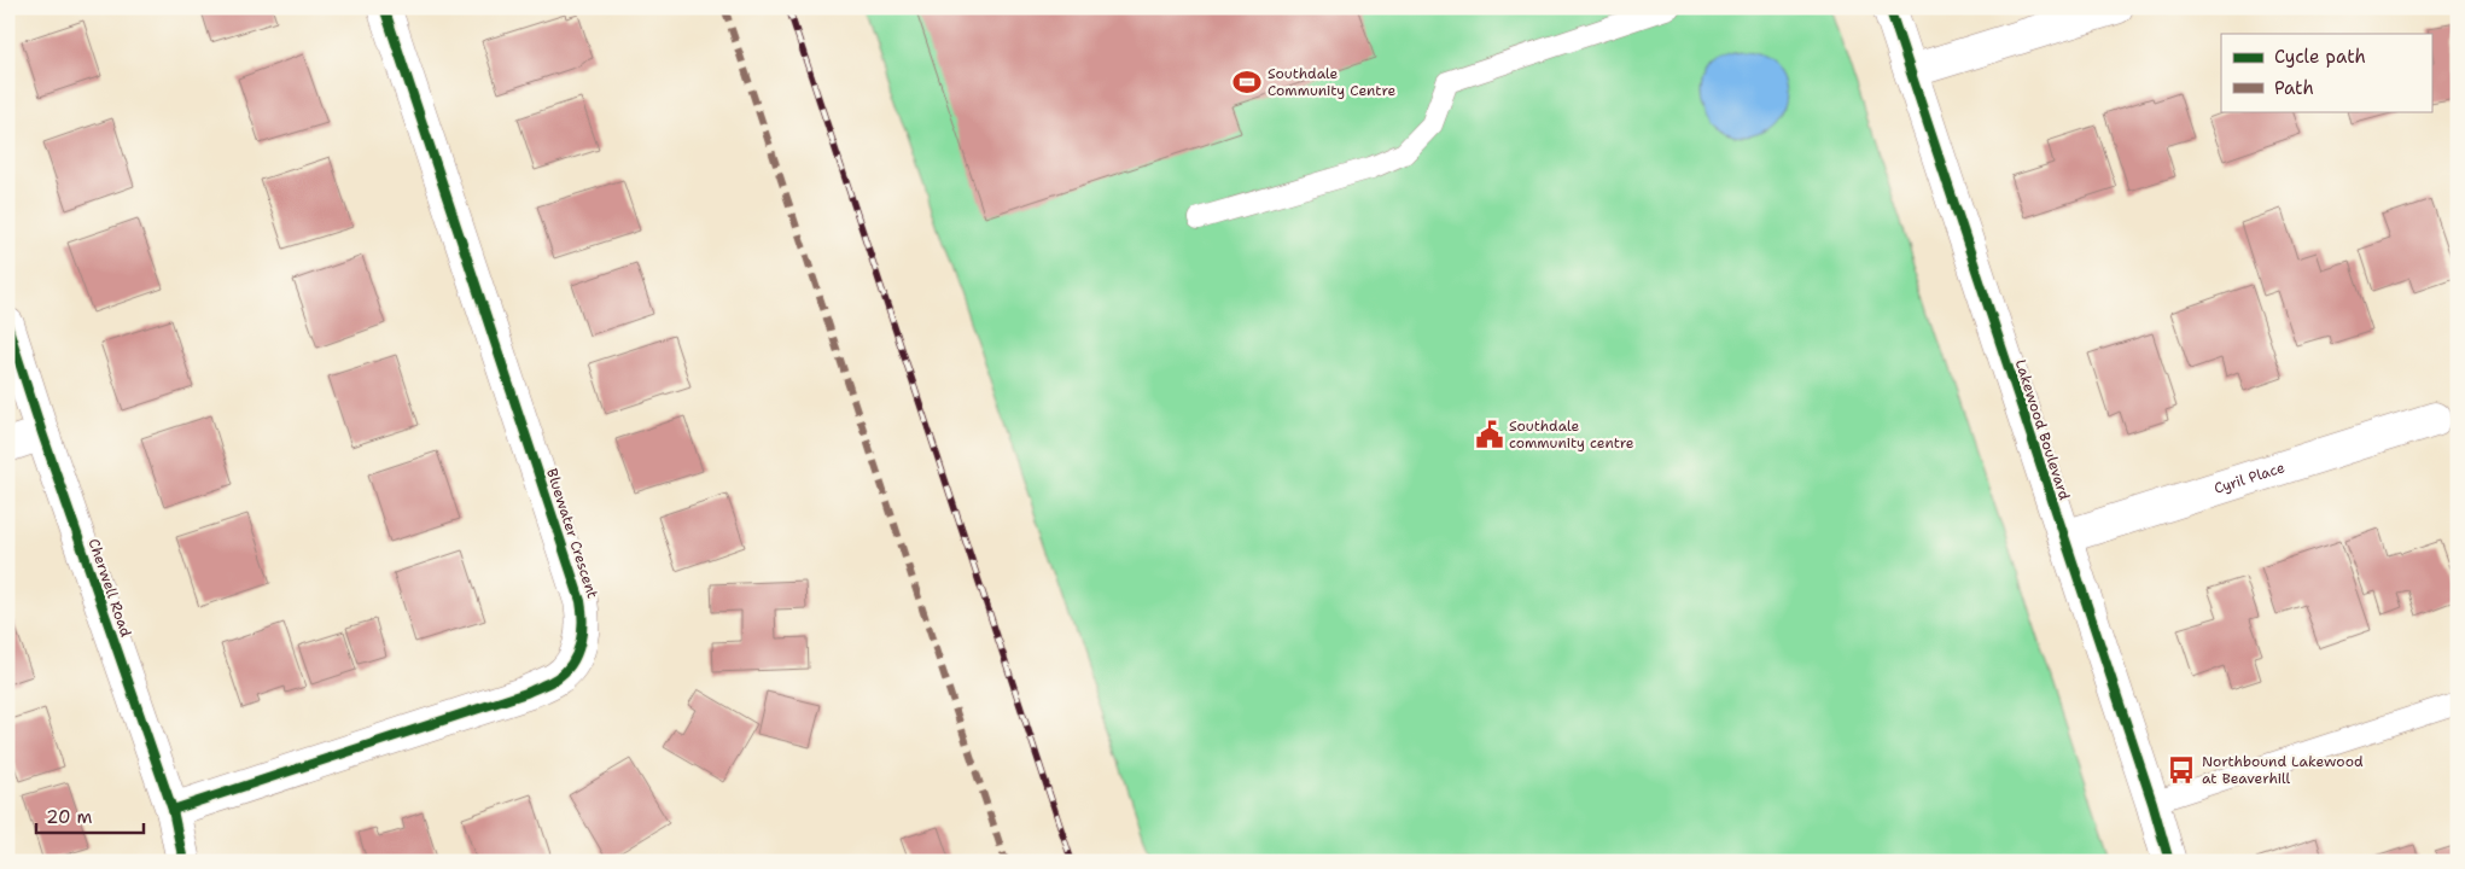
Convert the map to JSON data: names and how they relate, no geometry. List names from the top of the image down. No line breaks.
{"streets":{"street":["Lakewood Boulevard","Cyril Place","Bluewater Crescent","Cherwell Road"]},"crossings":[["Lakewood Boulevard","Cyril Place"],["Bluewater Crescent","Cherwell Road"]],"places":{"sports":["Southdale Community Centre"],"public building":["Southdale community centre"],"bus stop":["Northbound Lakewood at Beaverhill"]},"legend":["Cycle path","Path"],"scale_bar":"20 m"}
